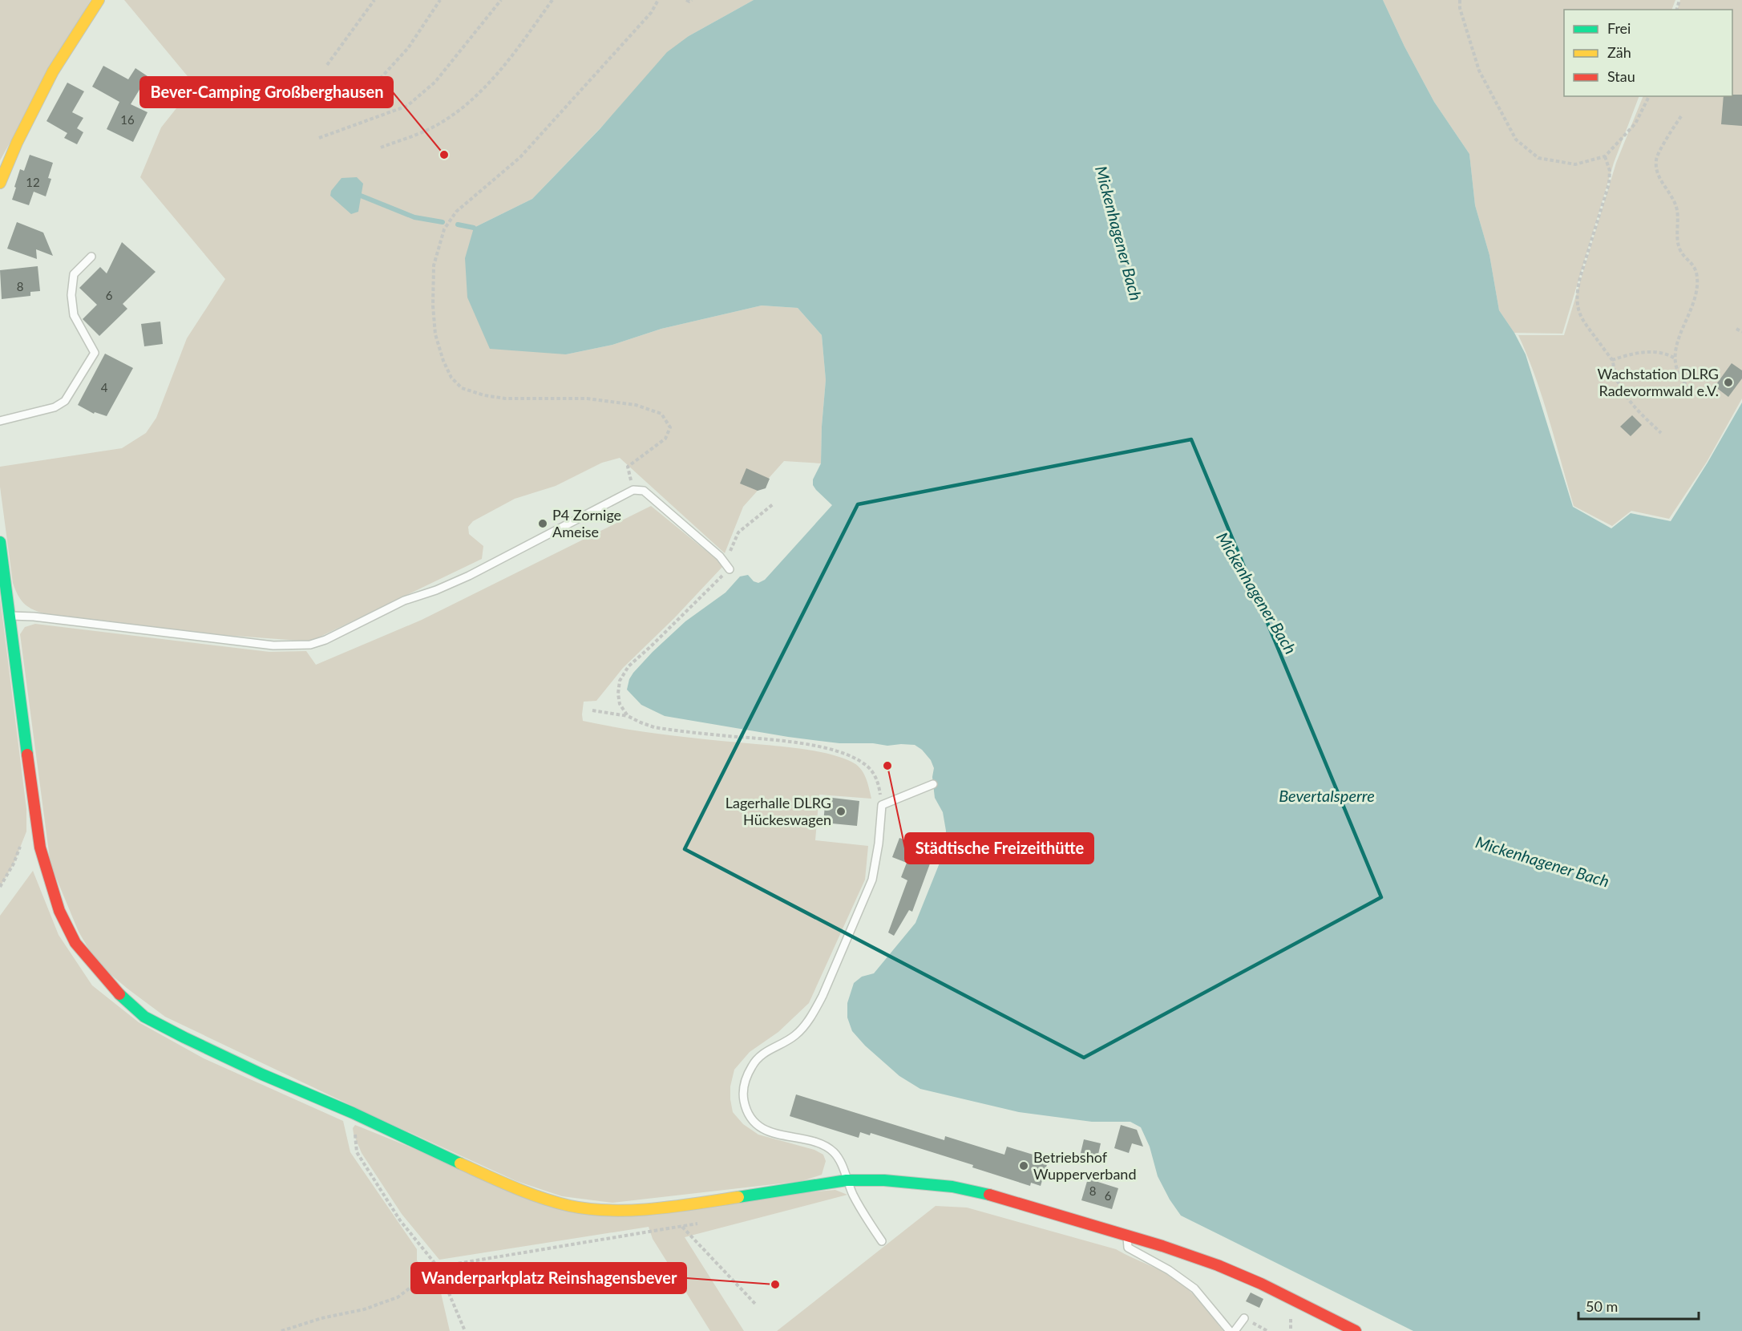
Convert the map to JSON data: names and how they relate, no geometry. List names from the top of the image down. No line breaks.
{"water":["Mickenhagener Bach","Bevertalsperre"],"places":["Bever-Camping Großberghausen","Wachstation DLRG Radevormwald e.V.","P4 Zornige Ameise","Städtische Freizeithütte","Lagerhalle DLRG Hückeswagen","Betriebshof Wupperverband","Wanderparkplatz Reinshagensbever"],"house_numbers":["16","12","8","6","4","8","6"],"legend":["Frei","Zäh","Stau"],"scale_bar":"50 m"}
